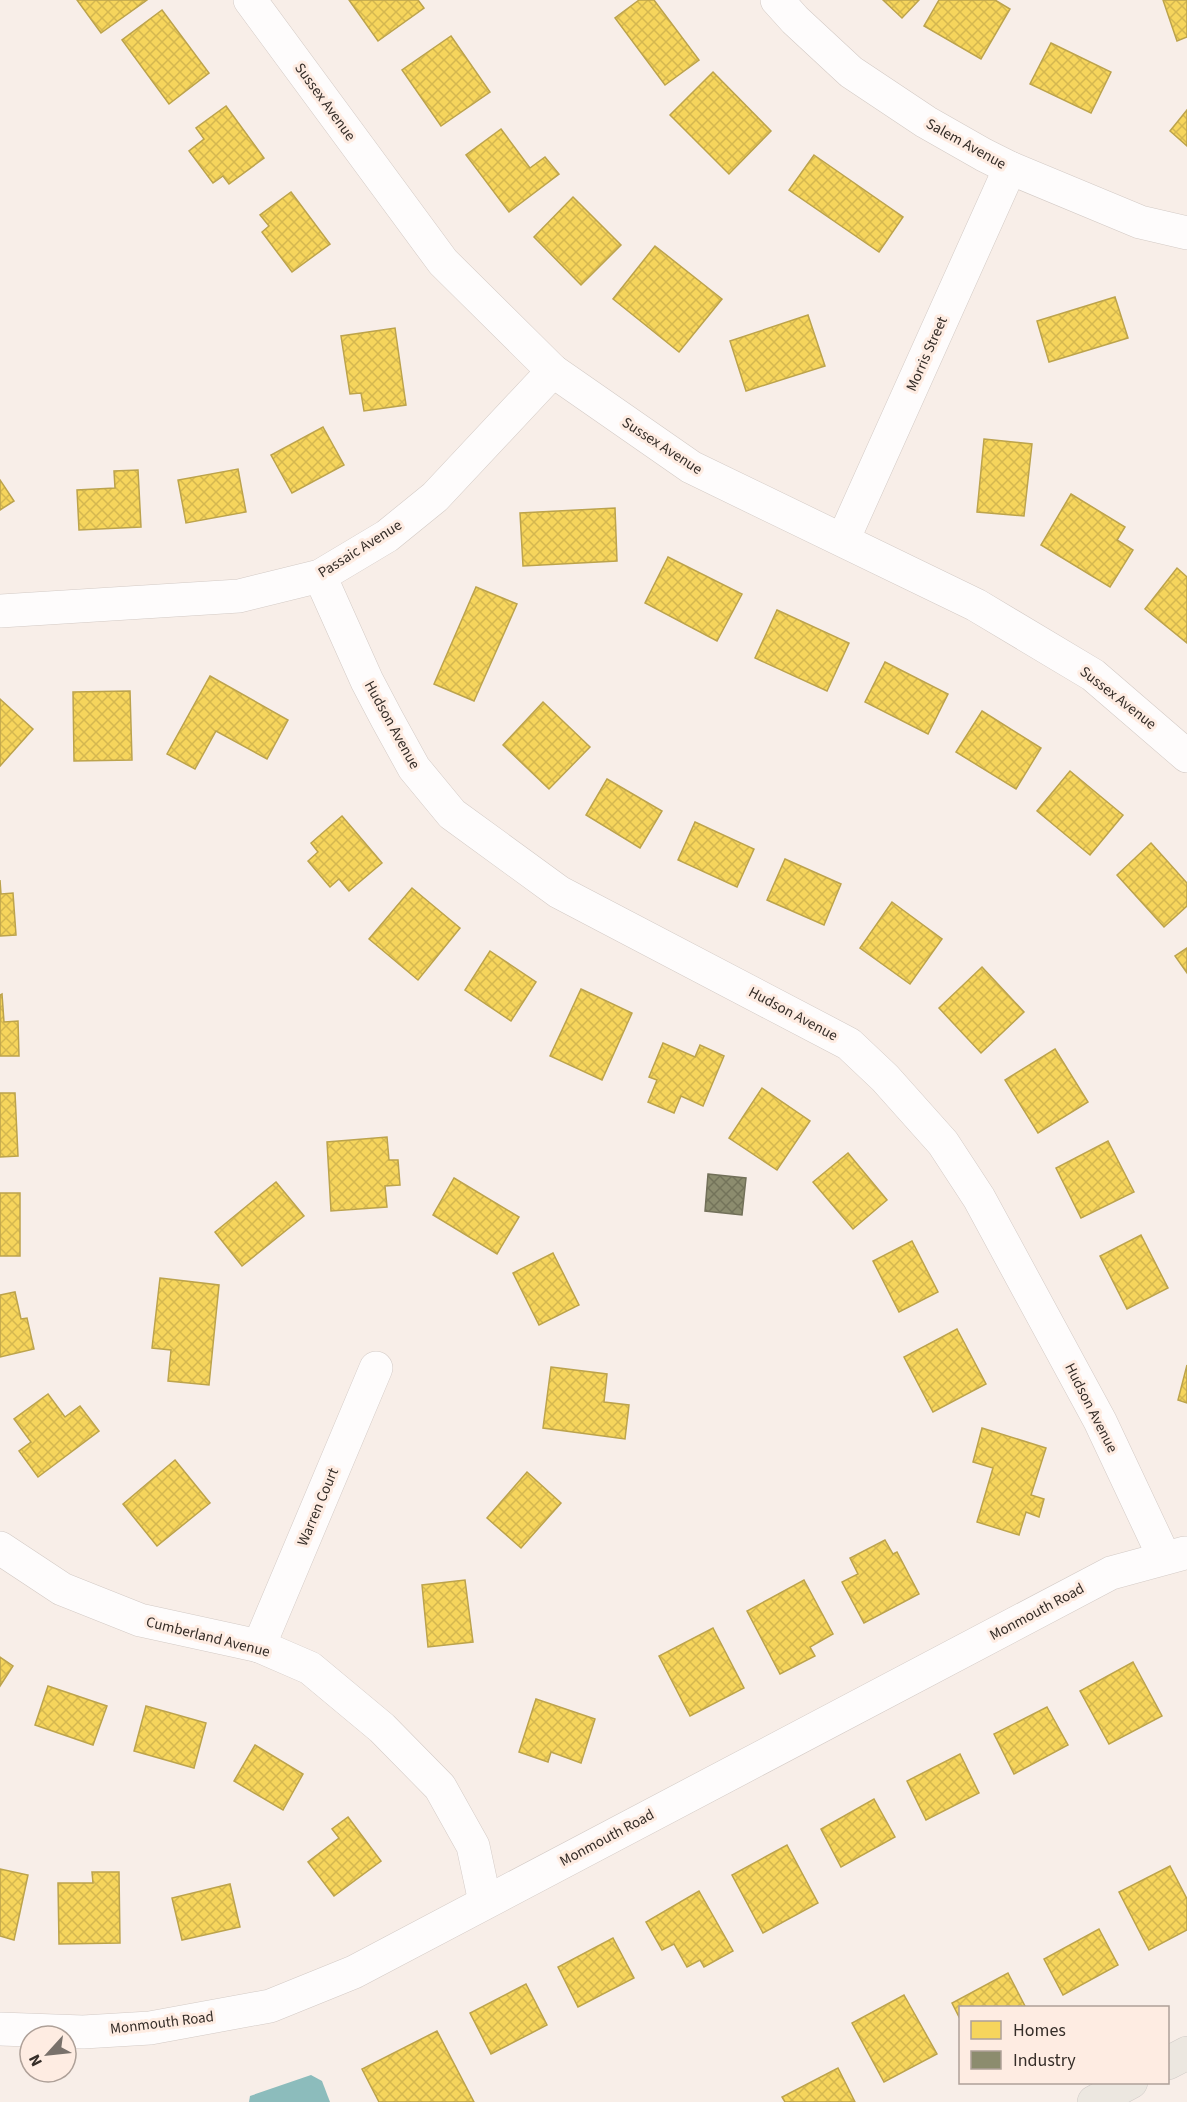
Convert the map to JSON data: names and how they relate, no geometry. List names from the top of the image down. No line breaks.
{"streets":{"street":["Sussex Avenue","Salem Avenue","Morris Street","Passaic Avenue","Hudson Avenue","Warren Court","Monmouth Road","Cumberland Avenue"]},"crossings":[["Sussex Avenue","Morris Street"],["Sussex Avenue","Passaic Avenue"],["Salem Avenue","Morris Street"],["Passaic Avenue","Hudson Avenue"],["Hudson Avenue","Monmouth Road"],["Warren Court","Cumberland Avenue"],["Monmouth Road","Cumberland Avenue"]],"legend":["Homes","Industry"],"north":"bottom left"}
